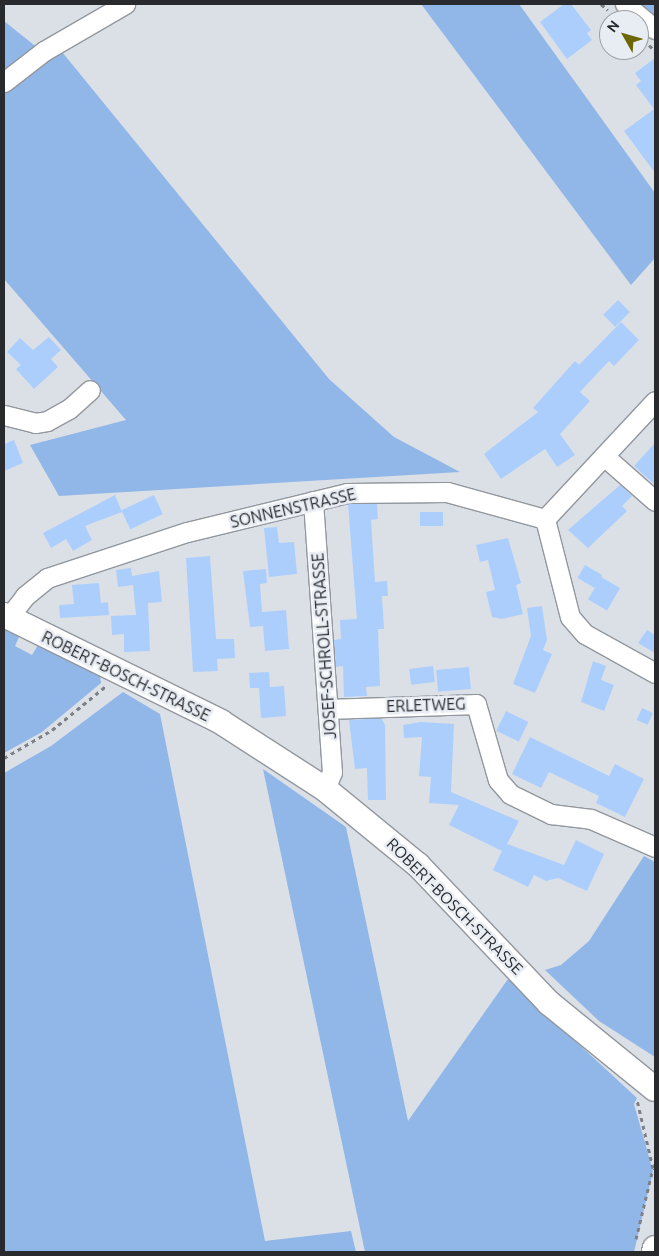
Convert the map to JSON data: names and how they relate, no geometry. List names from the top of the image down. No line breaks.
{"streets":{"main road":["ROBERT-BOSCH-STRASSE"],"street":["SONNENSTRASSE","JOSEF-SCHROLL-STRASSE","ERLETWEG"]},"crossings":[["SONNENSTRASSE","JOSEF-SCHROLL-STRASSE"],["SONNENSTRASSE","ROBERT-BOSCH-STRASSE"],["JOSEF-SCHROLL-STRASSE","ROBERT-BOSCH-STRASSE"],["JOSEF-SCHROLL-STRASSE","ERLETWEG"]],"north":"top left"}
